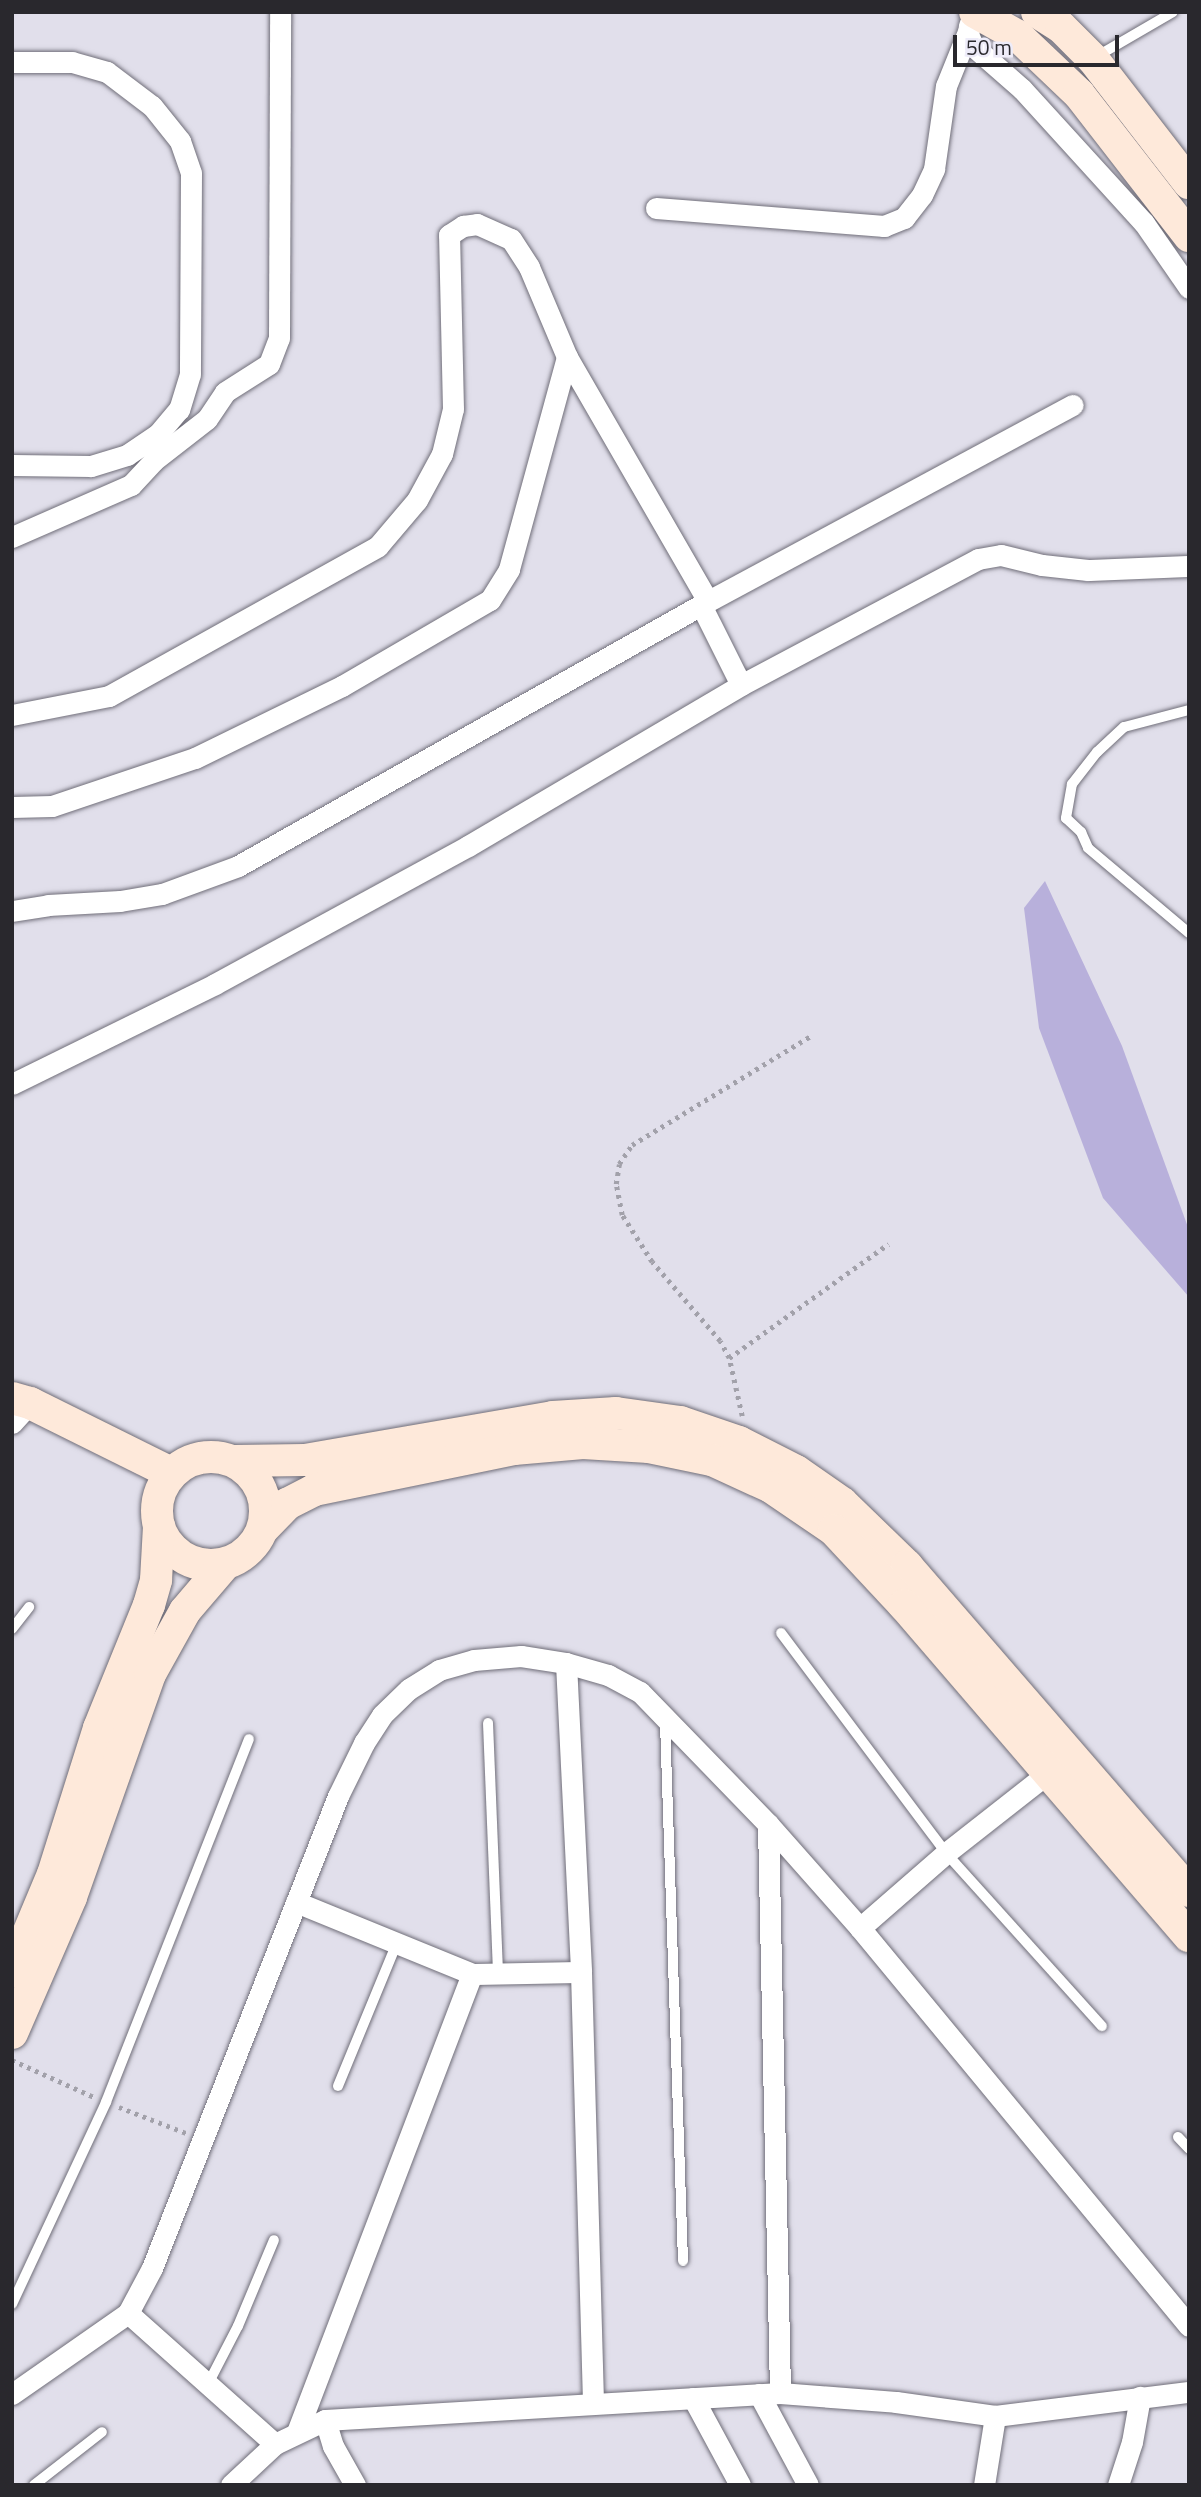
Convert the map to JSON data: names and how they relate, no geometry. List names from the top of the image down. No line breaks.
{"scale_bar":"50 m"}
